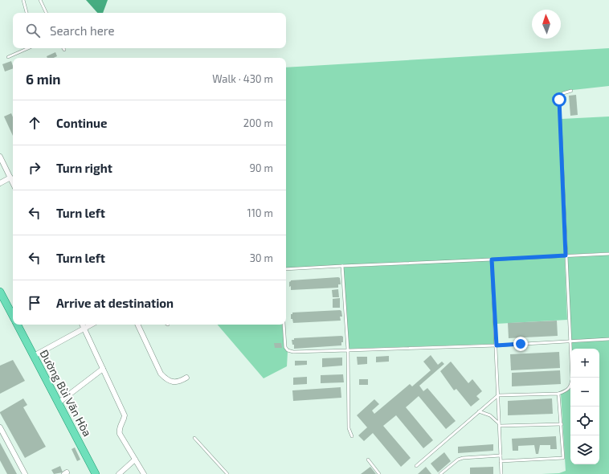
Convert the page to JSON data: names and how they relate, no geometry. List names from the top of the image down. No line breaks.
{"streets":{"main road":["Đường Bùi Văn Hòa"]},"north":"top","page":{"search":"Search here","heading":["6 min","Walk · 430 m"],"list":[["Continue","200 m"],["Turn right","90 m"],["Turn left","110 m"],["Turn left","30 m"],"Arrive at destination"],"map_buttons":["+","−"]}}
